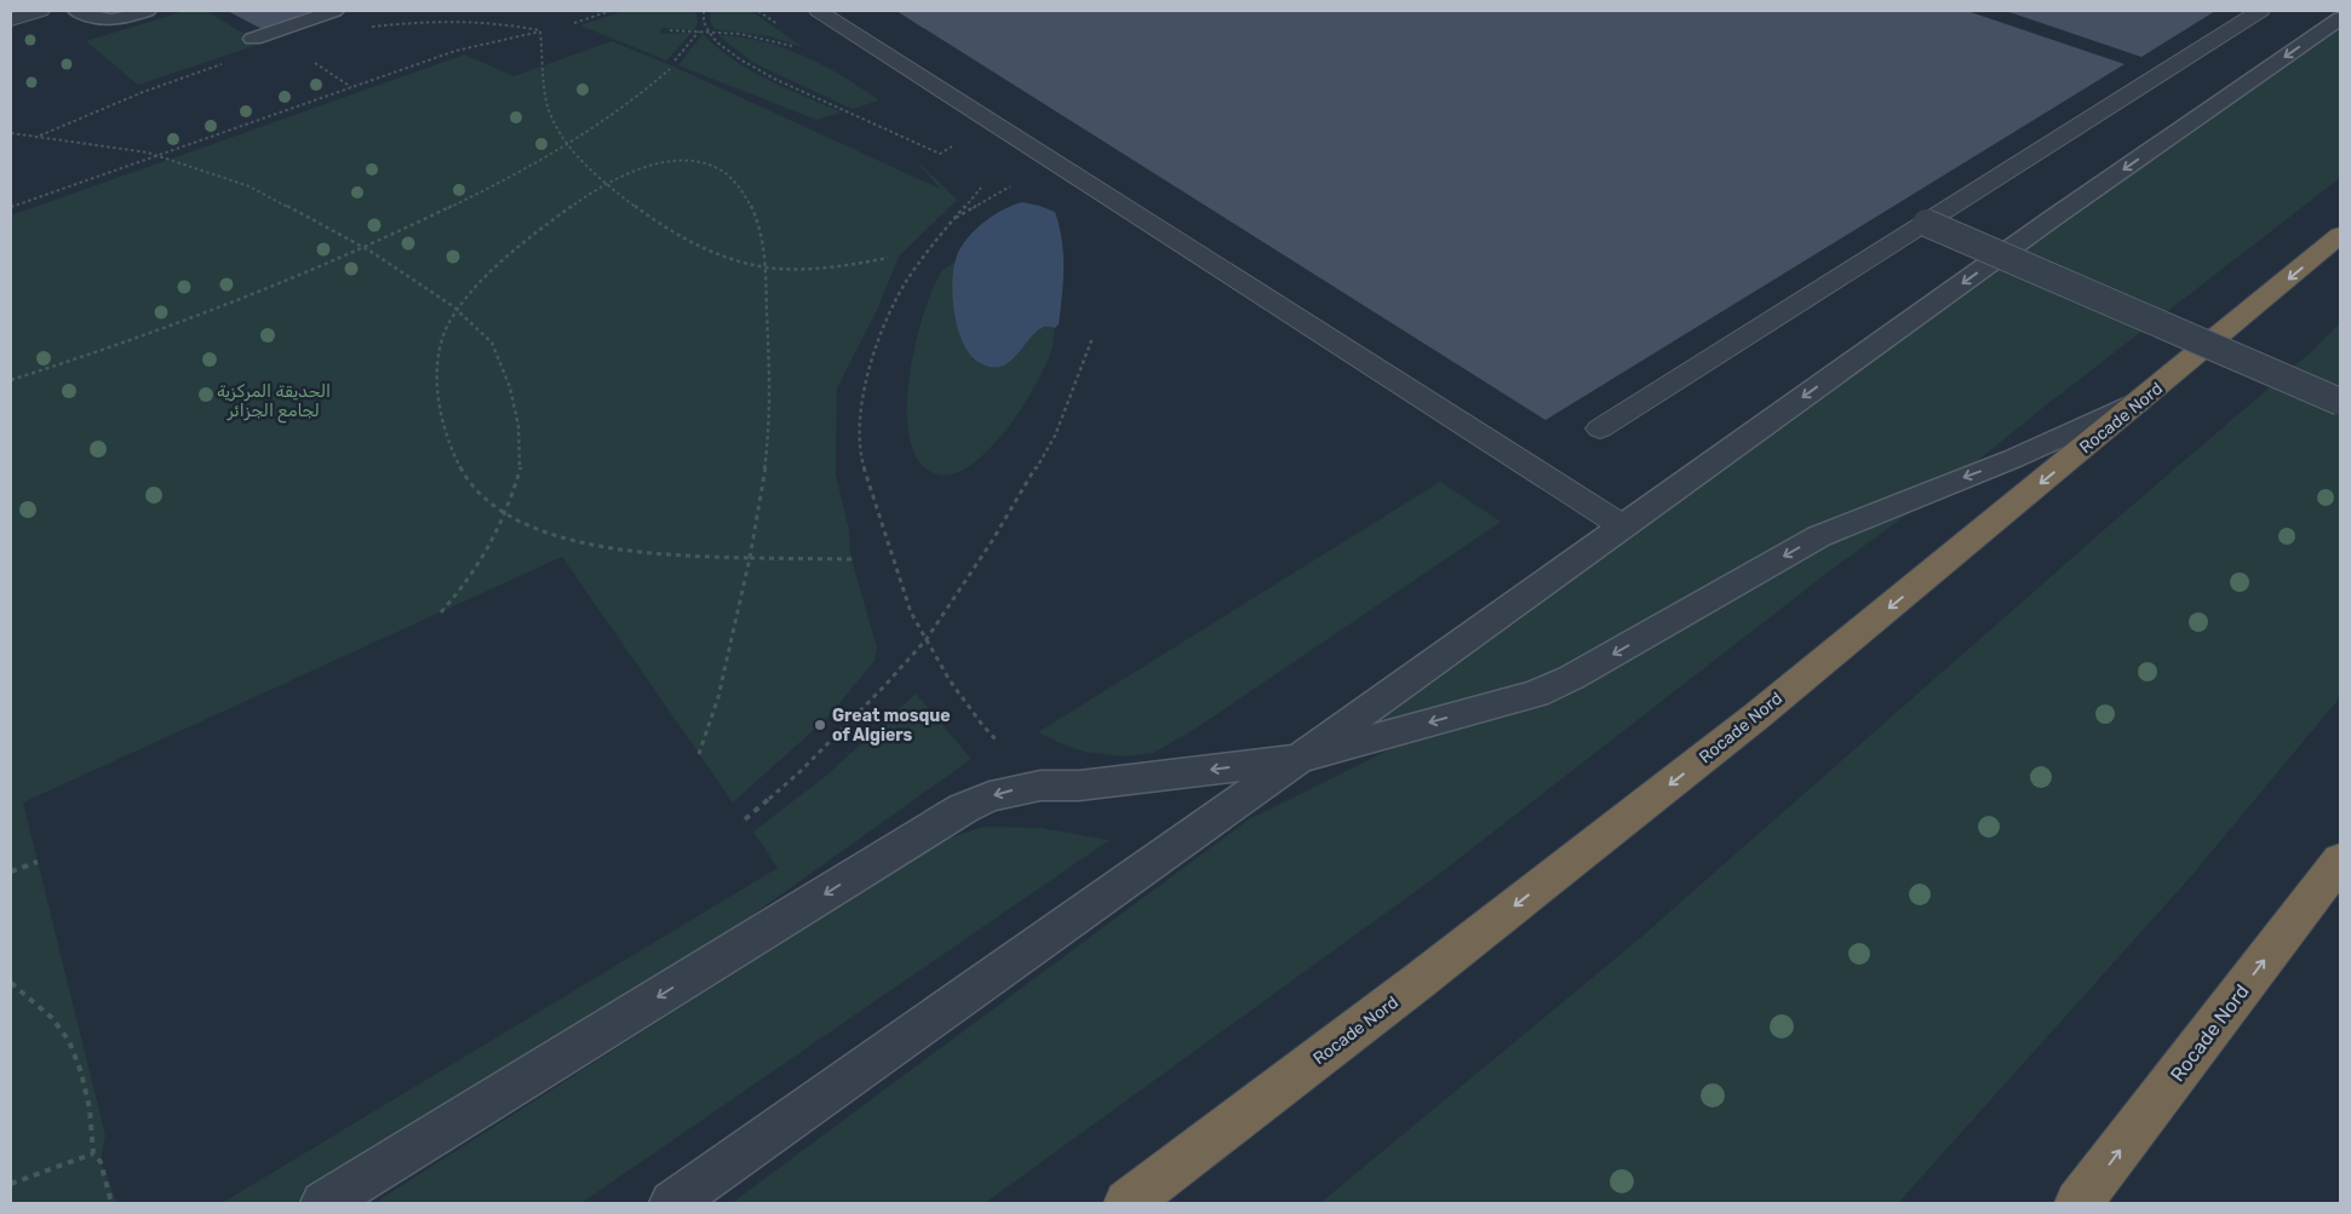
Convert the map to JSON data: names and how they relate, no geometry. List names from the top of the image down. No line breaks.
{"streets":{"highway":["Rocade Nord"]},"parks":["الحديقة المركزية لجامع الجزائر"],"places":["Great mosque of Algiers"]}
